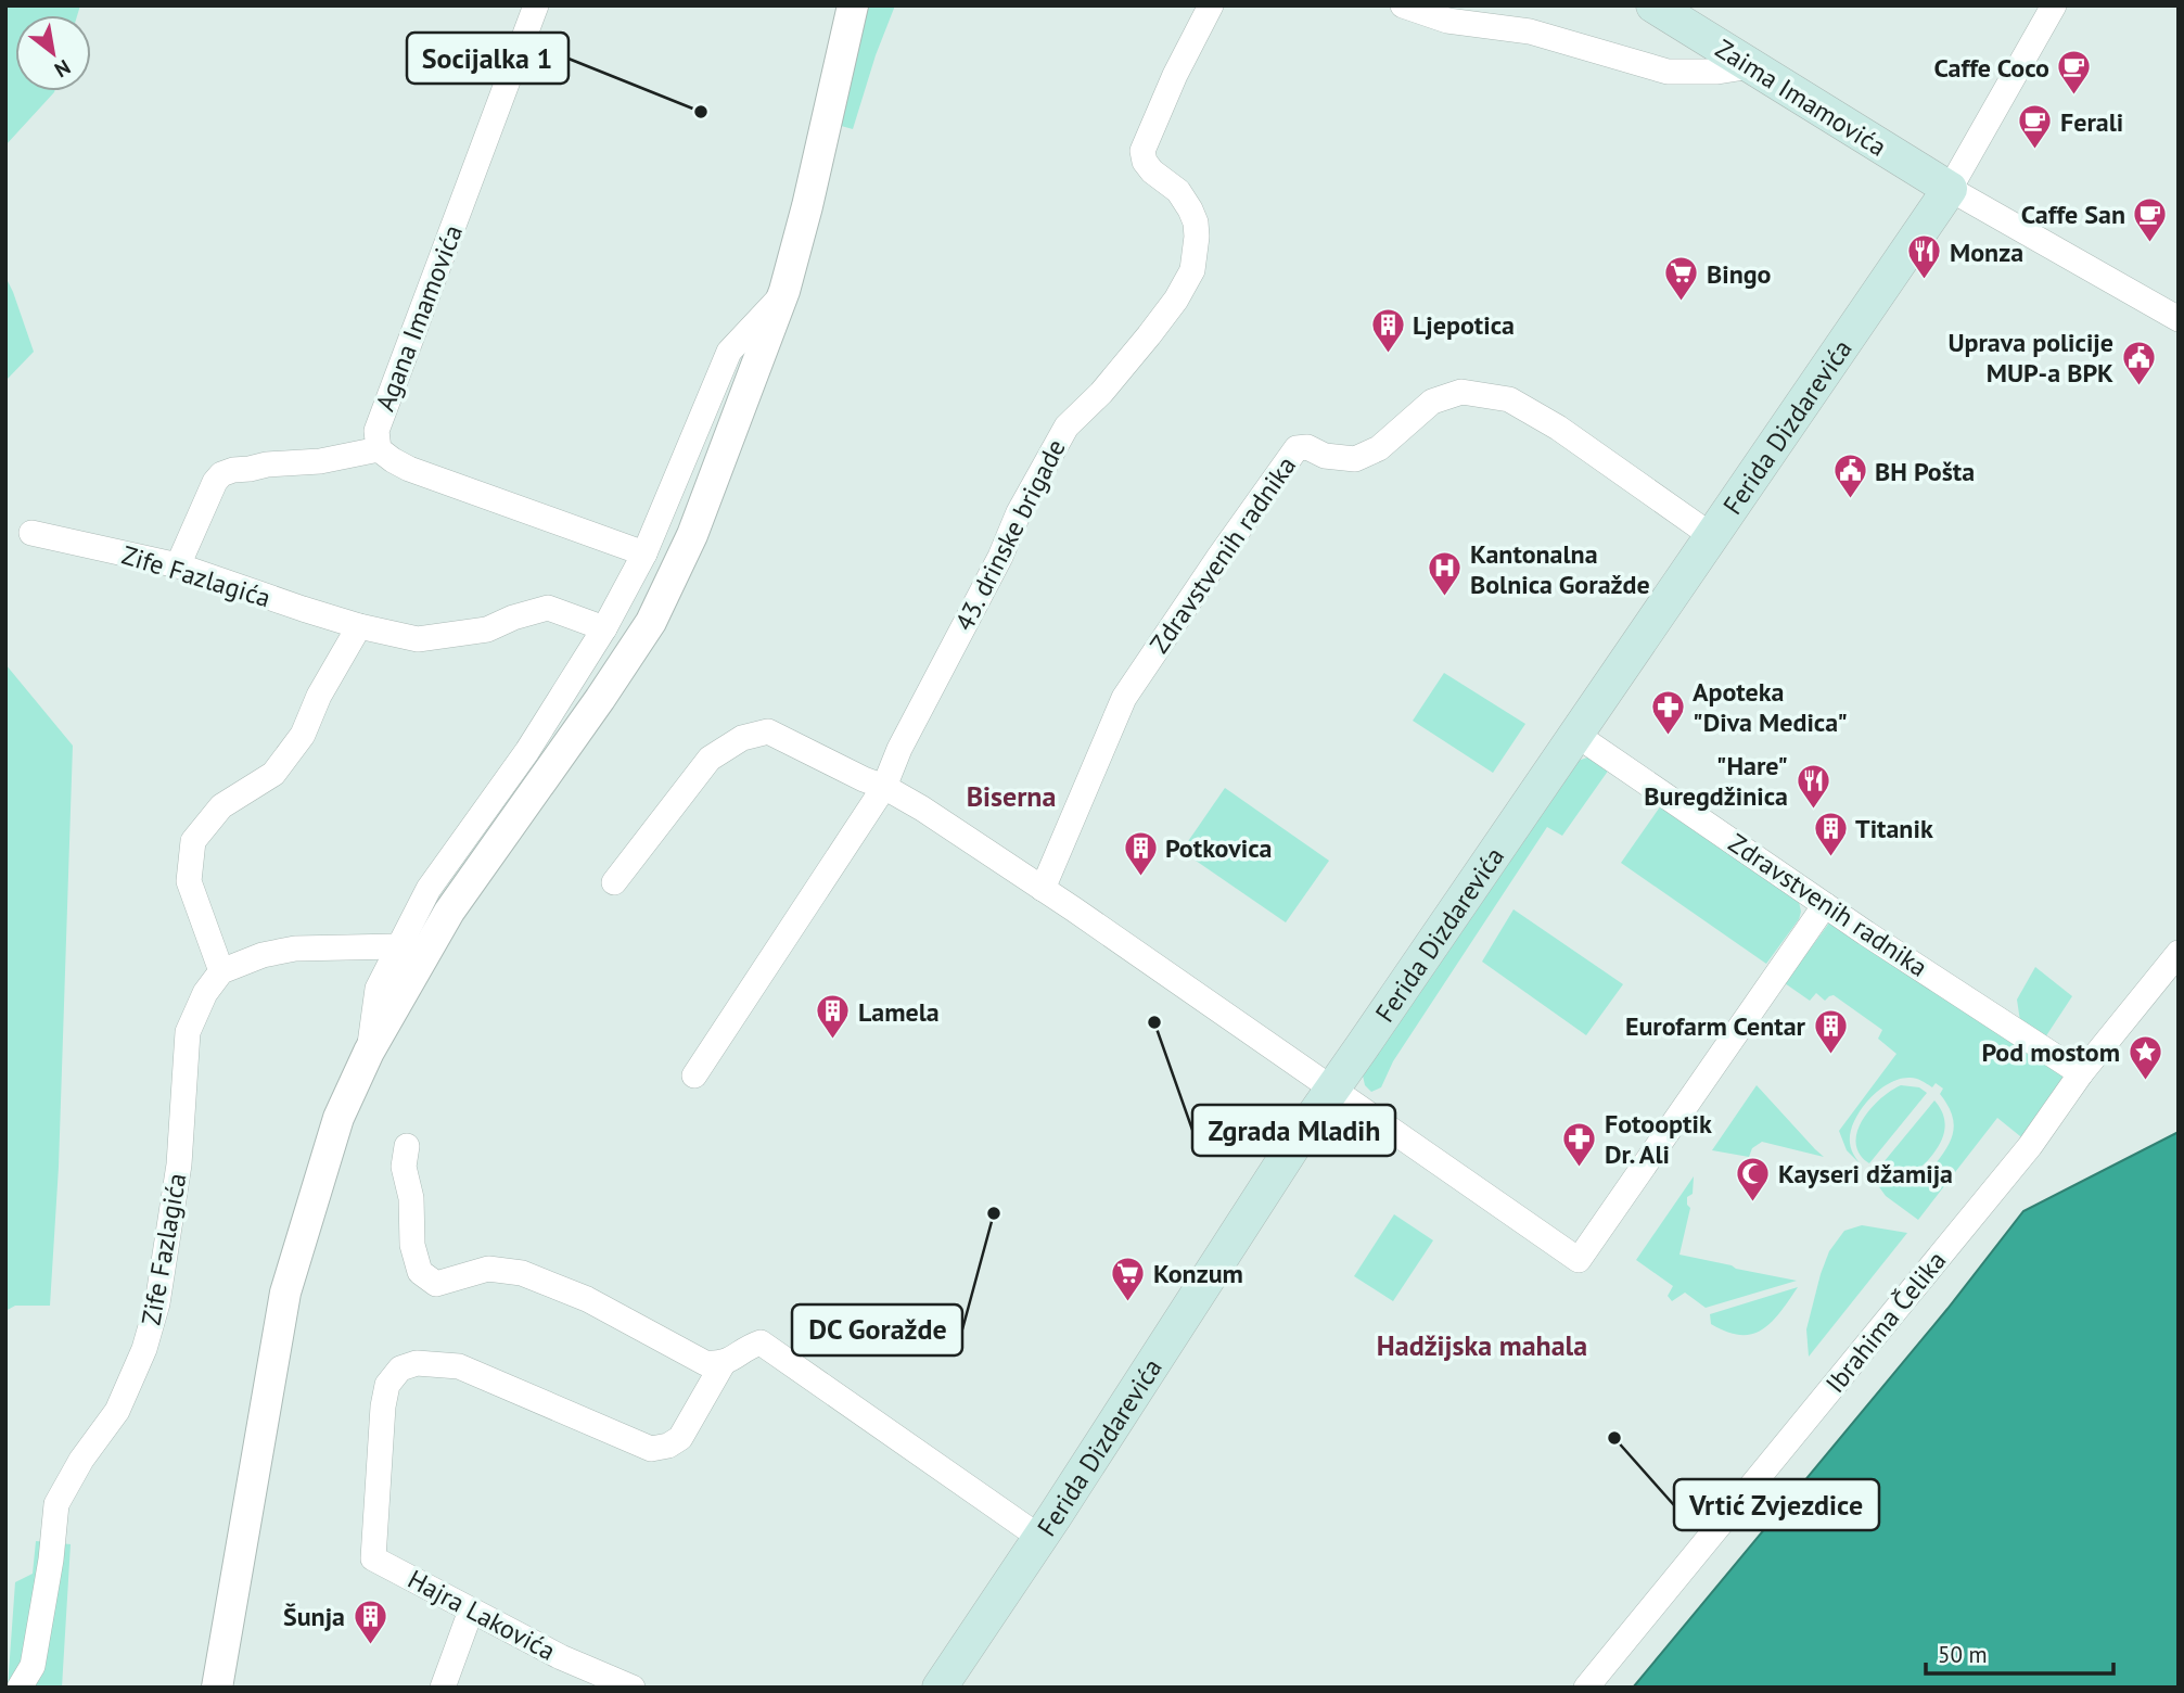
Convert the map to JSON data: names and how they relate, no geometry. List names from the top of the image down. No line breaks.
{"streets":{"main road":["Zaima Imamovića","Ferida Dizdarevića"],"street":["Agana Imamovića","43. drinske brigade","Zdravstvenih radnika","Zife Fazlagića","Ibrahima Čelika","Hajra Lakovića"]},"crossings":[["Zaima Imamovića","Ferida Dizdarevića"],["Ferida Dizdarevića","Zdravstvenih radnika"],["Zdravstvenih radnika","Ibrahima Čelika"]],"districts":["Biserna","Hadžijska mahala"],"places":{"cafe":["Caffe Coco","Ferali","Caffe San"],"other":["Socijalka 1","Zgrada Mladih","DC Goražde","Vrtić Zvjezdice"],"restaurant":["Monza","\"Hare\" Buregdžinica"],"supermarket":["Bingo","Konzum"],"building":["Ljepotica","Titanik","Potkovica","Lamela","Eurofarm Centar","Šunja"],"public building":["Uprava policije MUP-a BPK","BH Pošta"],"hospital":["Kantonalna Bolnica Goražde"],"pharmacy":["Apoteka \"Diva Medica\"","Fotooptik Dr. Ali"],"place":["Pod mostom"],"mosque":["Kayseri džamija"]},"scale_bar":"50 m","north":"bottom right"}
